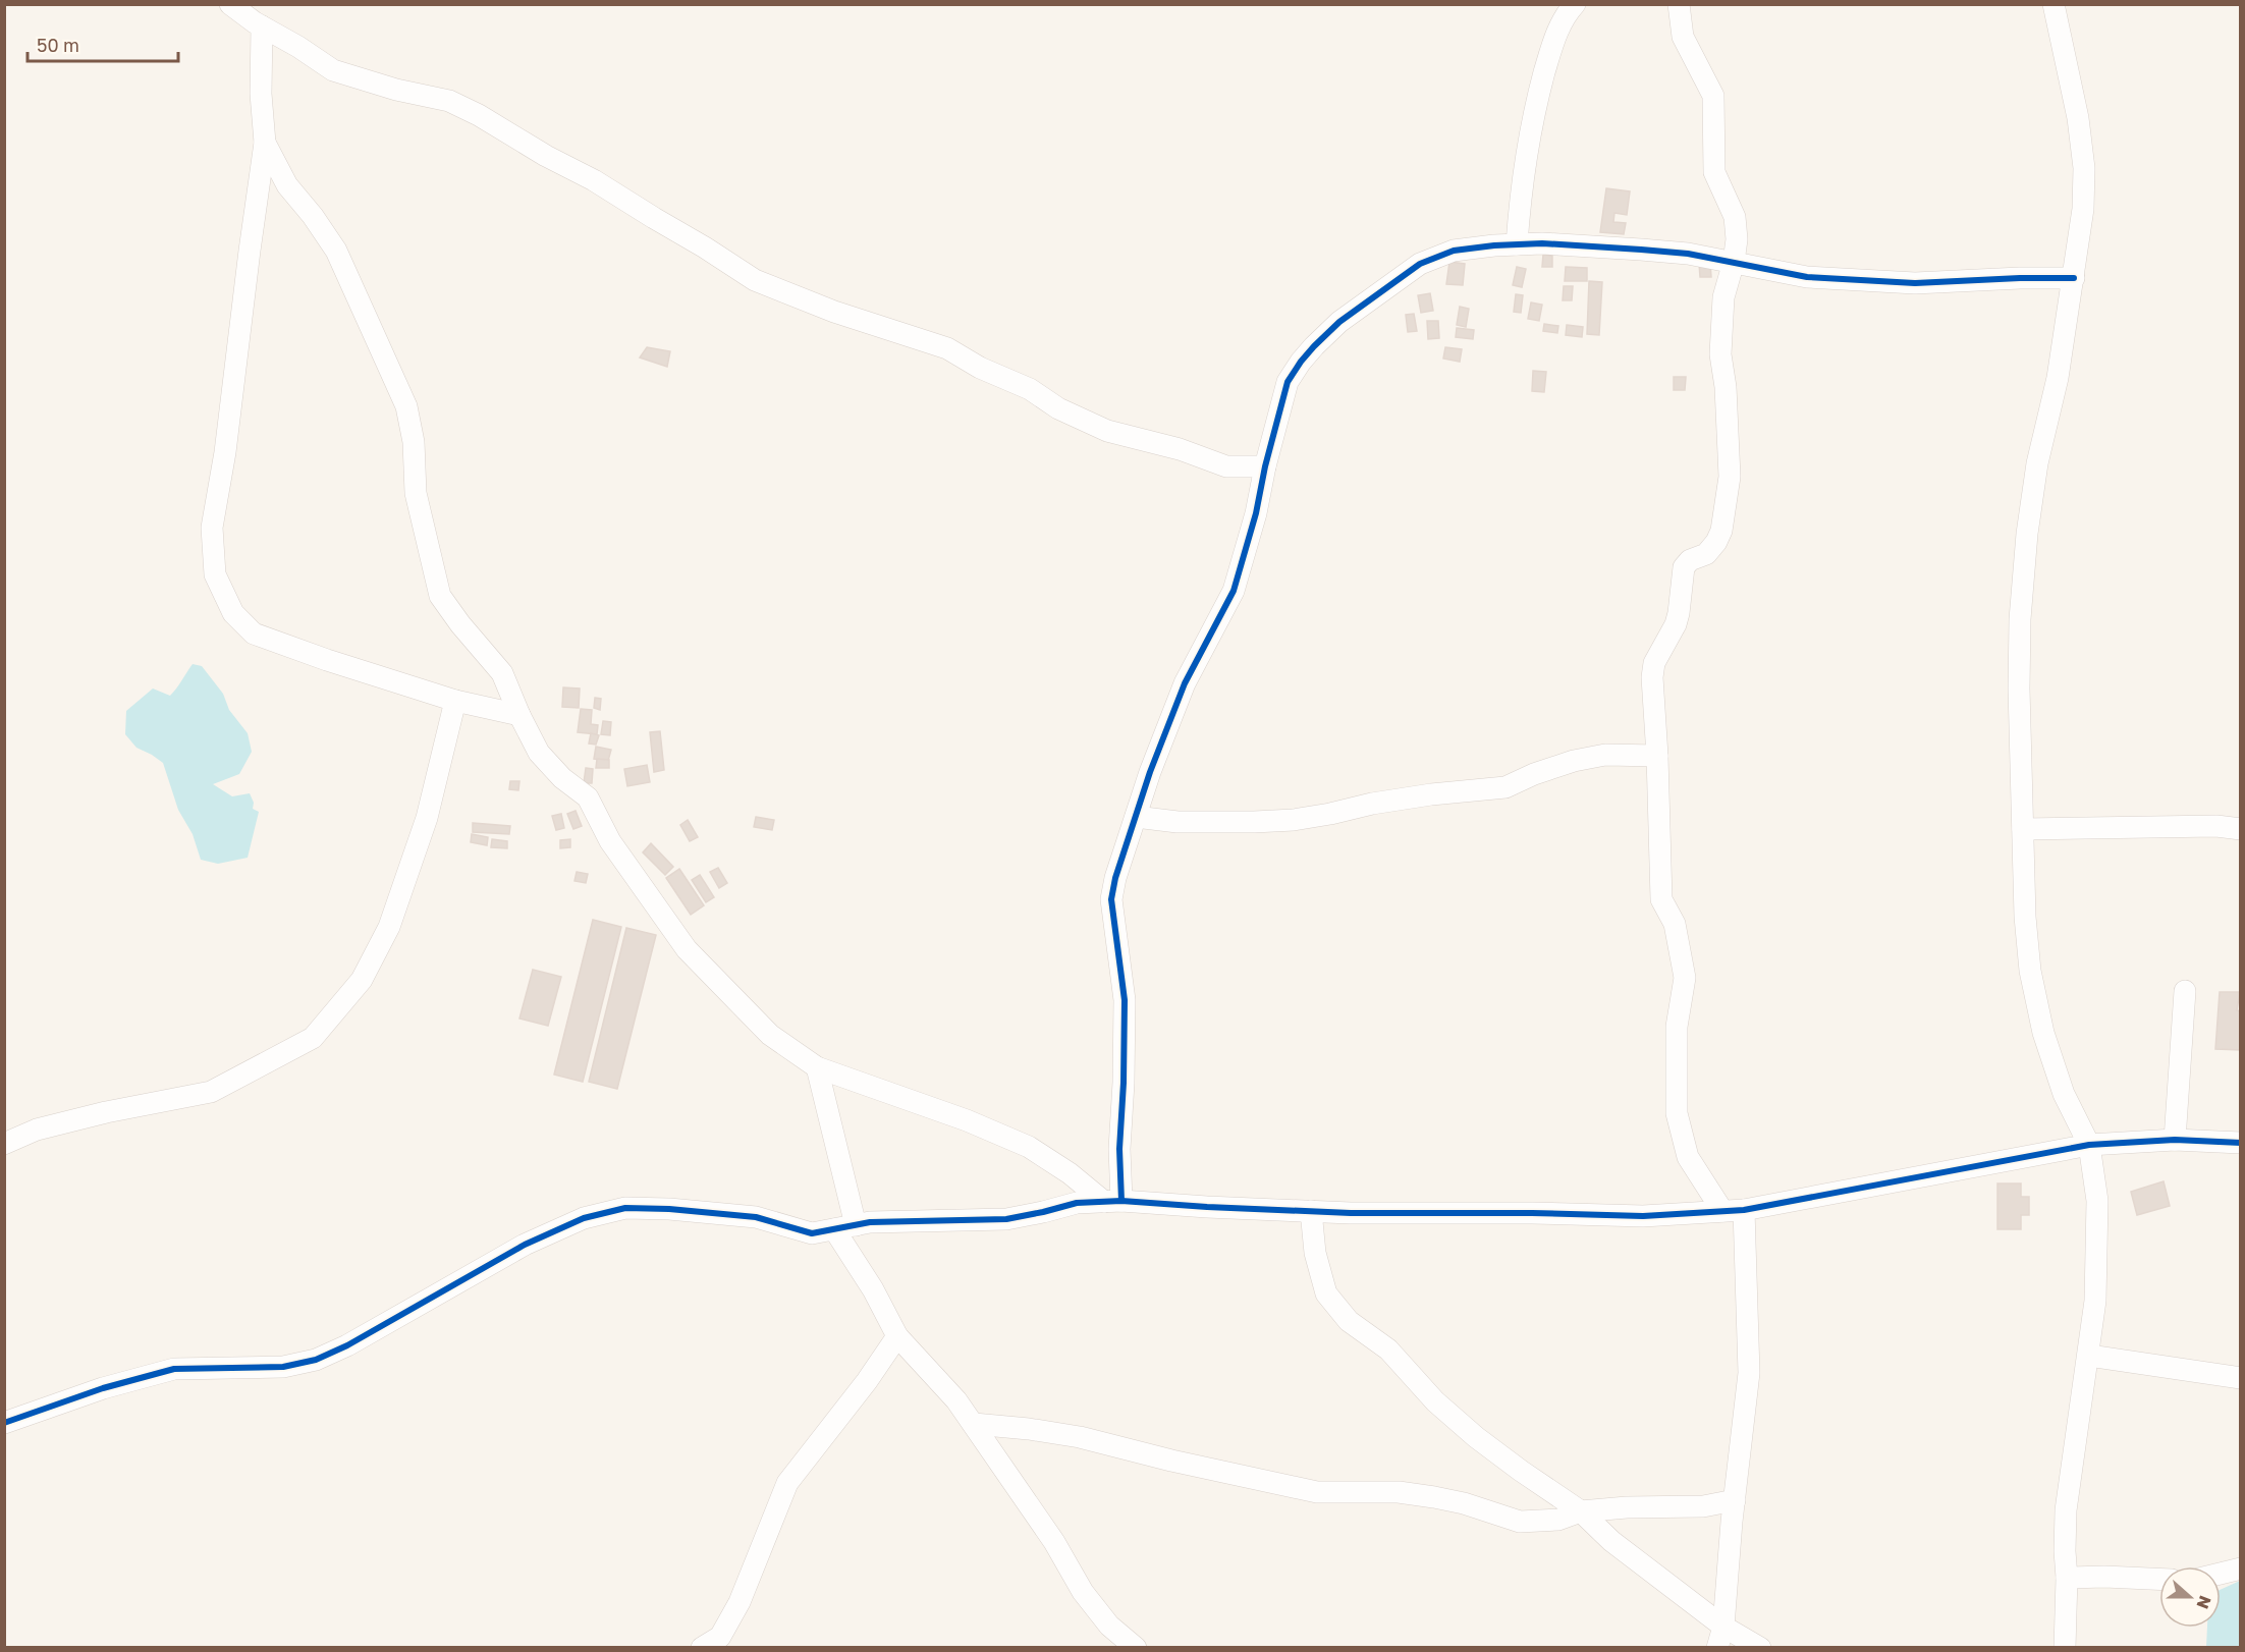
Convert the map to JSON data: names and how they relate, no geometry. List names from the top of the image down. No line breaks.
{"scale_bar":"50 m","north":"right"}
